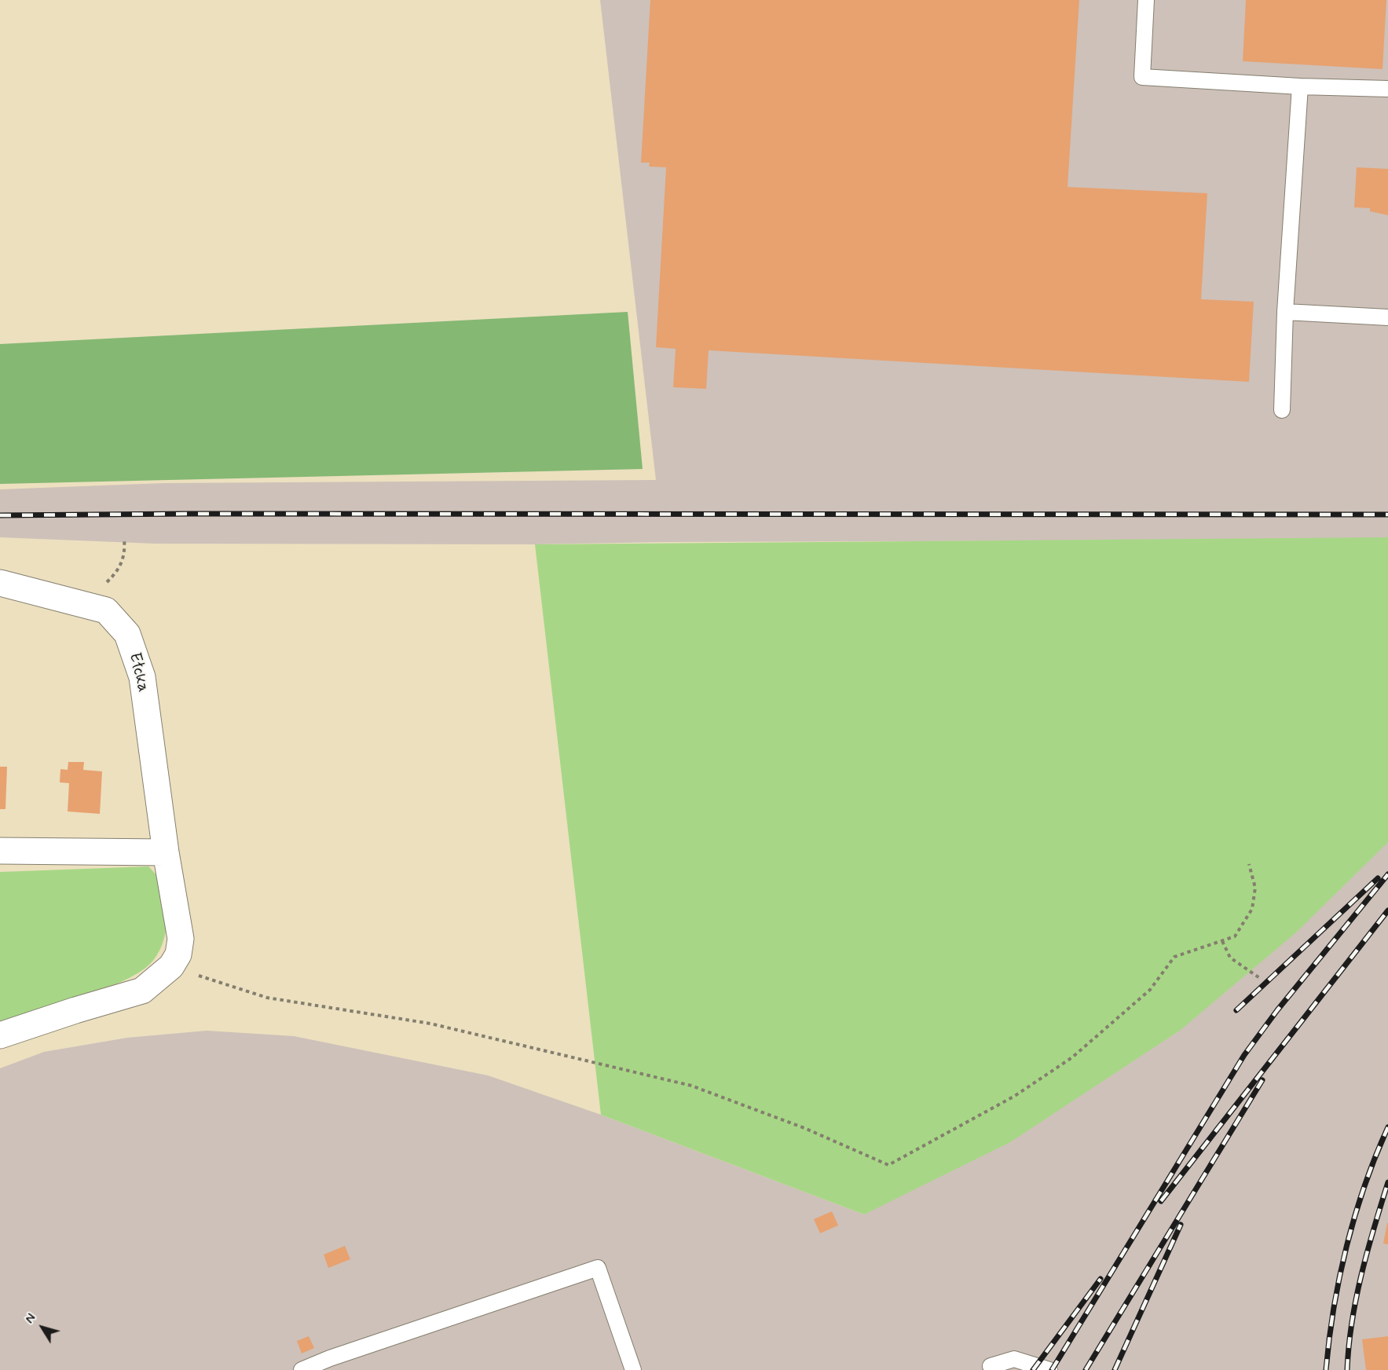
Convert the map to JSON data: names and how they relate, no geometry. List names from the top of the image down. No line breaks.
{"streets":{"street":["Ełcka"]},"north":"top left"}
